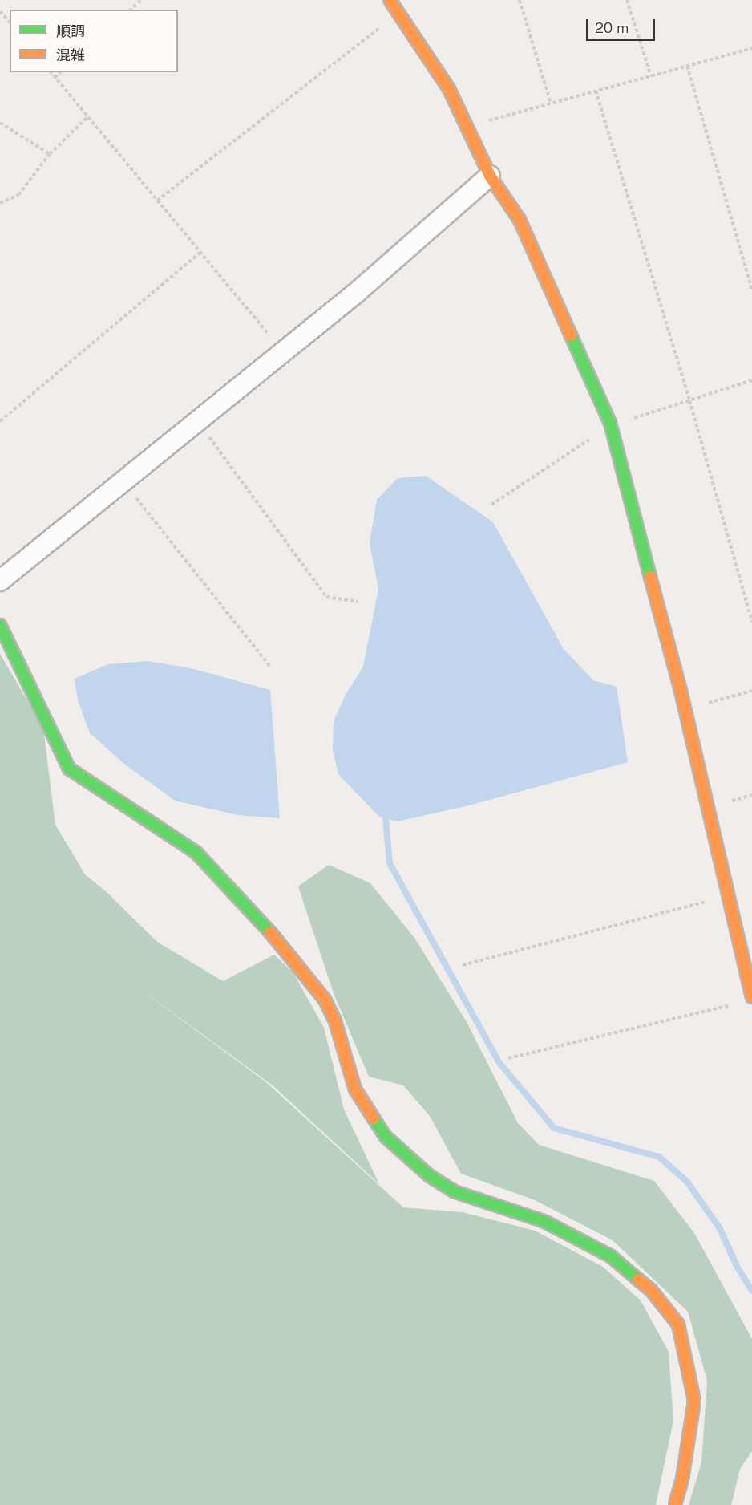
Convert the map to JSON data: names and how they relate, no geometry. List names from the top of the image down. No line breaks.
{"legend":["順調","混雑"],"scale_bar":"20 m"}
